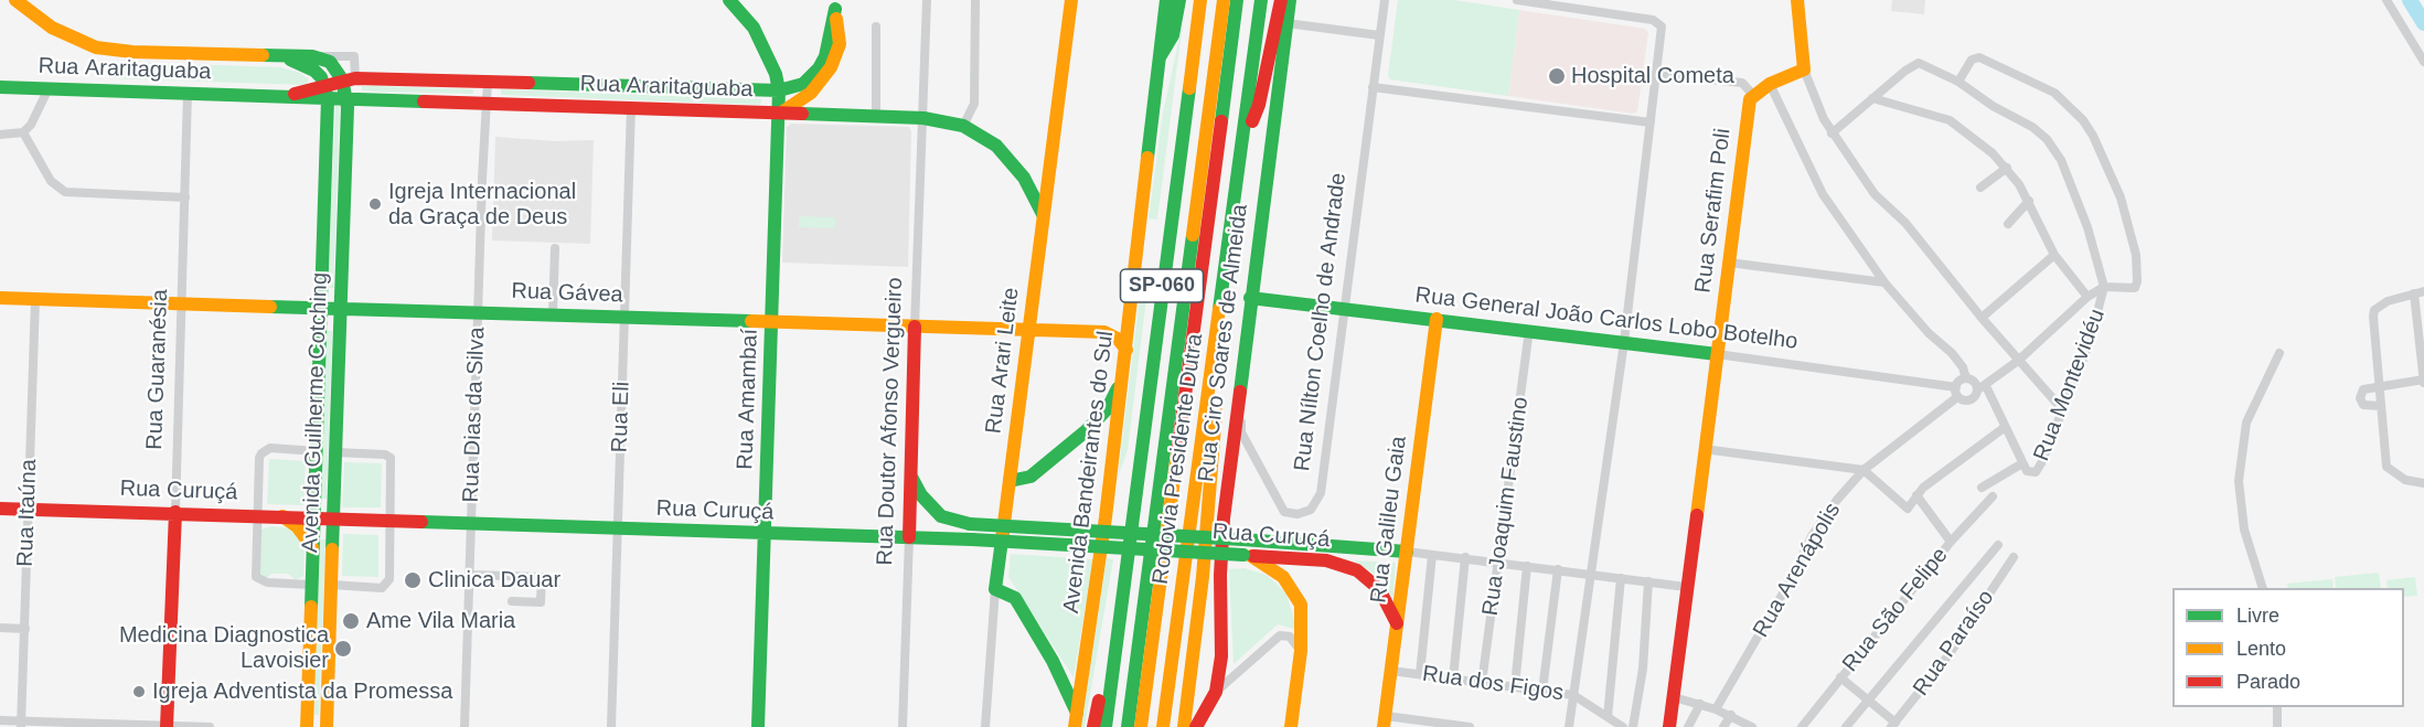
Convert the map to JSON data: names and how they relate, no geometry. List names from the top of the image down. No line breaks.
{"streets":{"main road":["Rua Araritaguaba","Rua Serafim Poli","SP-060","Rua Gávea","Rua General João Carlos Lobo Botelho","Rua Ciro Soares de Almeida","Rua Arari Leite","Rua Guaranésia","Rua Amambaí","Avenida Guilherme Cotching","Rua Doutor Afonso Vergueiro","Rodovia Presidente Dutra","Avenida Bandeirantes do Sul","Rua Curuçá","Rua Galileu Gaia"],"street":["Rua Nílton Coelho de Andrade","Rua Montevidéu","Rua Dias da Silva","Rua Eli","Rua Joaquim Faustino","Rua Itaúna","Rua Arenápolis","Rua São Felipe","Rua Paraíso","Rua dos Figos"]},"crossings":[["Rua Araritaguaba","Rua Arari Leite"],["Rua Araritaguaba","Rua Guaranésia"],["Rua Araritaguaba","Rua Amambaí"],["Rua Araritaguaba","Avenida Guilherme Cotching"],["Rua Araritaguaba","Rua Dias da Silva"],["Rua Araritaguaba","Rua Eli"],["Rua Araritaguaba","Rua Doutor Afonso Vergueiro"],["Rua Serafim Poli","Rua General João Carlos Lobo Botelho"],["Rua Gávea","Rua Arari Leite"],["Rua Gávea","Rua Guaranésia"],["Rua Gávea","Rua Amambaí"],["Rua Gávea","Avenida Guilherme Cotching"],["Rua Gávea","Rua Dias da Silva"],["Rua Gávea","Rua Eli"],["Rua Gávea","Rua Doutor Afonso Vergueiro"],["Rua Gávea","Avenida Bandeirantes do Sul"],["Rua Gávea","Rua Itaúna"],["Rua General João Carlos Lobo Botelho","Rua Nílton Coelho de Andrade"],["Rua General João Carlos Lobo Botelho","Rua Ciro Soares de Almeida"],["Rua General João Carlos Lobo Botelho","Rua Joaquim Faustino"],["Rua General João Carlos Lobo Botelho","Rua Galileu Gaia"],["Rua General João Carlos Lobo Botelho","Rua Arenápolis"],["Rua Nílton Coelho de Andrade","Rua Ciro Soares de Almeida"],["Rua Guaranésia","Rua Curuçá"],["Rua Amambaí","Rua Curuçá"],["Avenida Guilherme Cotching","Rua Curuçá"],["Rua Dias da Silva","Rua Curuçá"],["Rua Eli","Rua Curuçá"],["Rua Doutor Afonso Vergueiro","Rua Curuçá"],["Rua Curuçá","Rua Itaúna"],["Rua Curuçá","Rua Galileu Gaia"],["Rua Joaquim Faustino","Rua dos Figos"],["Rua Galileu Gaia","Rua dos Figos"]],"places":["Hospital Cometa","Igreja Internacional da Graça de Deus","Clinica Dauar","Ame Vila Maria","Medicina Diagnostica Lavoisier","Igreja Adventista da Promessa"],"legend":["Livre","Lento","Parado"]}
